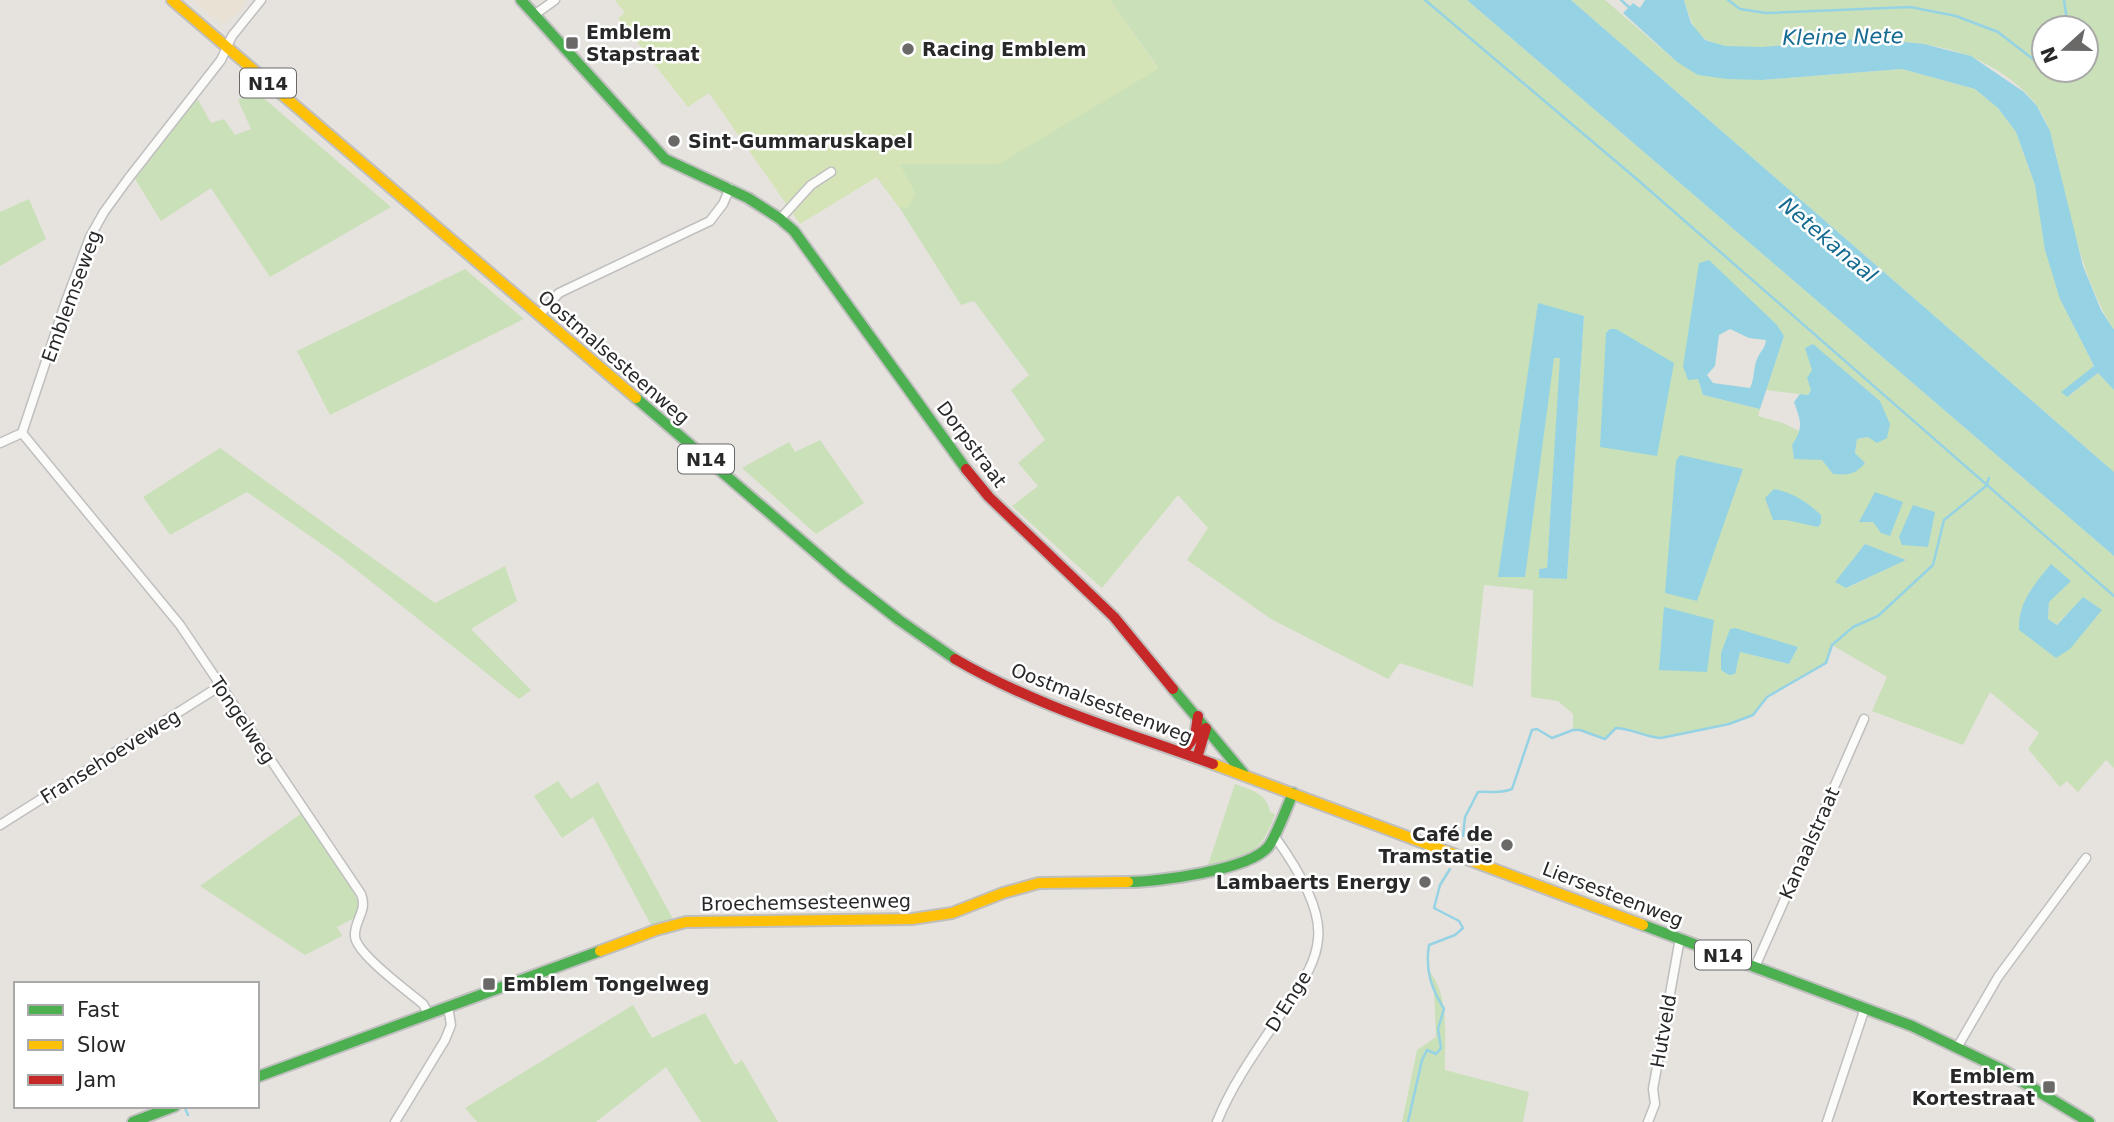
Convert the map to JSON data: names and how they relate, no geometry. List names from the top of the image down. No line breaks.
{"streets":{"street":["N14","Emblemseweg","Oostmalsesteenweg","Dorpstraat","Tongelweg","Fransehoeveweg","Kanaalstraat","Liersesteenweg","Broechemsesteenweg","D'Enge","Hutveld"]},"crossings":[["Emblemseweg","Oostmalsesteenweg"],["Emblemseweg","Tongelweg"],["Oostmalsesteenweg","Dorpstraat"],["Oostmalsesteenweg","Liersesteenweg"],["Oostmalsesteenweg","Broechemsesteenweg"],["Tongelweg","Fransehoeveweg"],["Tongelweg","Broechemsesteenweg"],["Kanaalstraat","Liersesteenweg"],["Liersesteenweg","Broechemsesteenweg"],["Liersesteenweg","Hutveld"],["Broechemsesteenweg","D'Enge"]],"water":["Kleine Nete","Netekanaal"],"places":{"transit":["Emblem Stapstraat","Emblem Tongelweg","Emblem Kortestraat"],"other":["Racing Emblem","Sint-Gummaruskapel","Café de Tramstatie","Lambaerts Energy"]},"legend":["Fast","Slow","Jam"],"north":"left"}
